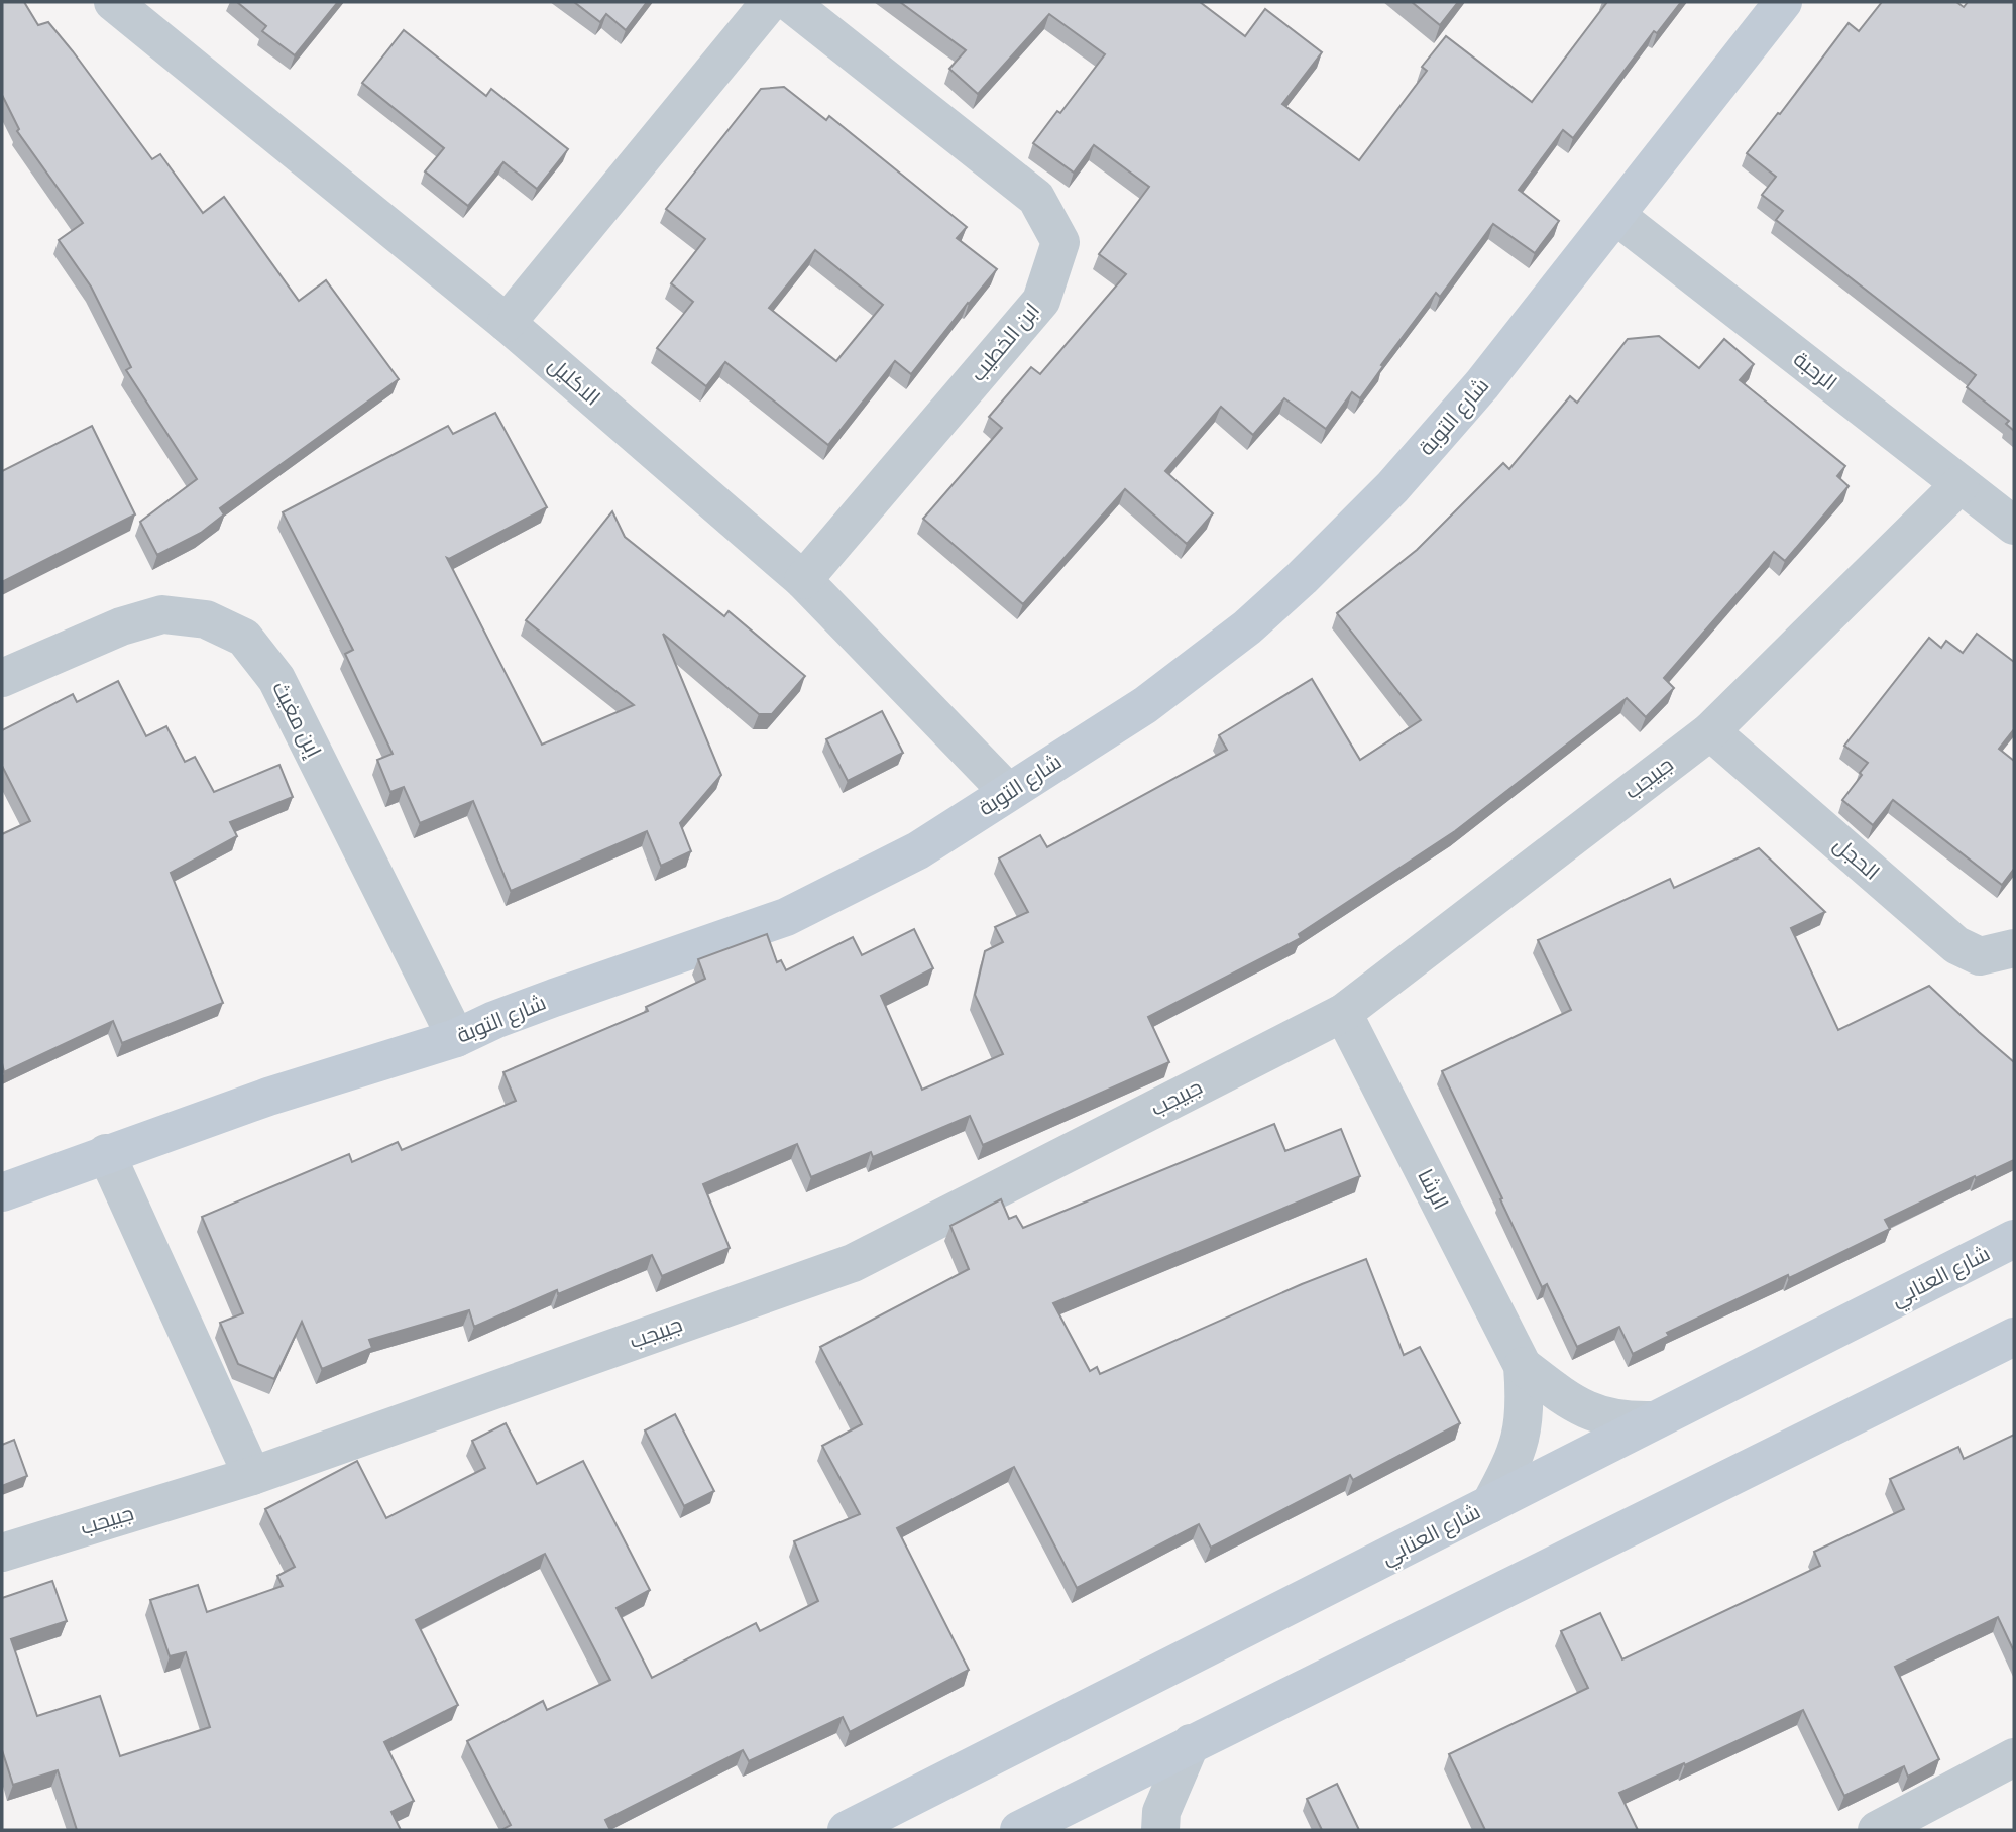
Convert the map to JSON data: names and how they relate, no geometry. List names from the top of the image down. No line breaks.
{"streets":{"street":["ابن الخطيب","الرحبة","الاكليل","شارع التوبة","إبن مغيث","جبيجب","الحجل","الرشا","شارع العنابي"]},"crossings":[["ابن الخطيب","الاكليل"],["الرحبة","شارع التوبة"],["الرحبة","جبيجب"],["الاكليل","شارع التوبة"],["شارع التوبة","إبن مغيث"],["جبيجب","الحجل"],["جبيجب","الرشا"],["الرشا","شارع العنابي"]]}
